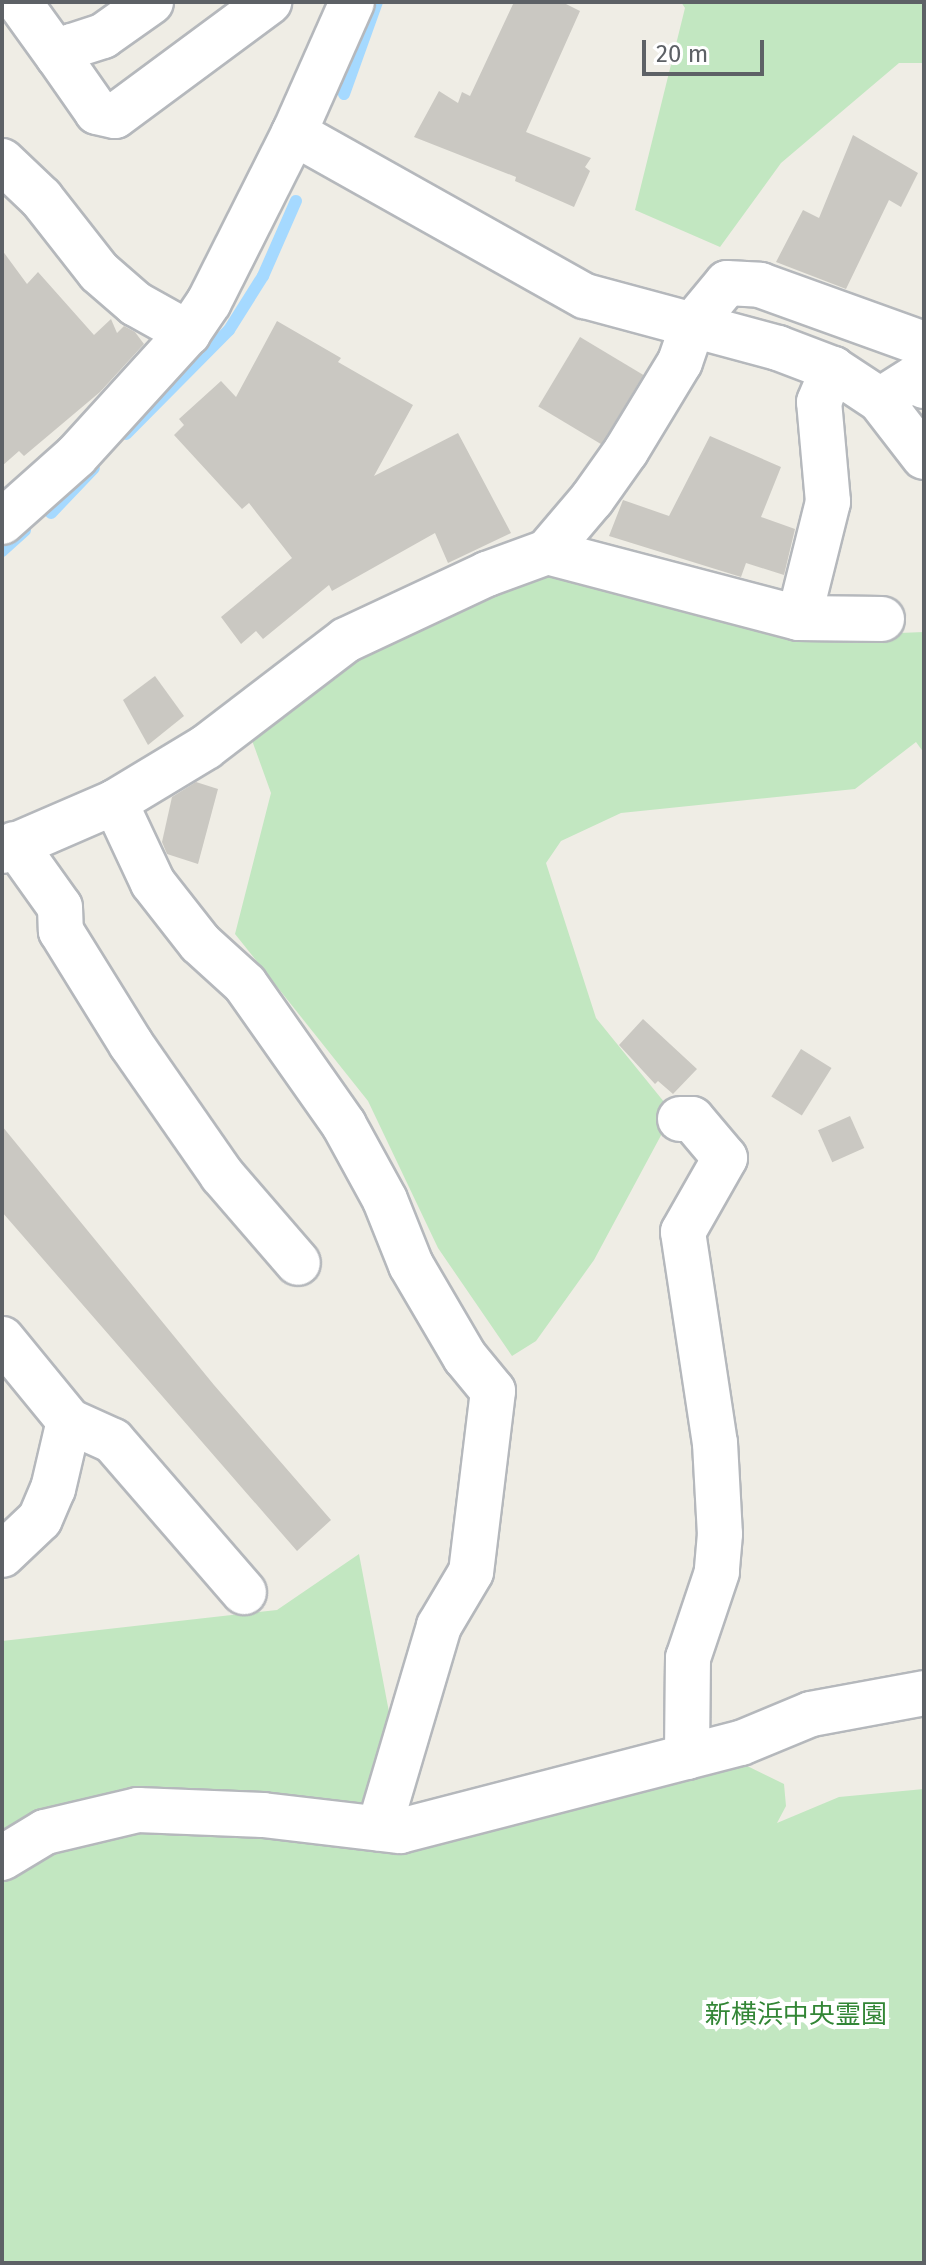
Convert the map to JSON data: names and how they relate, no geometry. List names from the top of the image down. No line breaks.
{"parks":["新横浜中央霊園"],"scale_bar":"20 m"}
